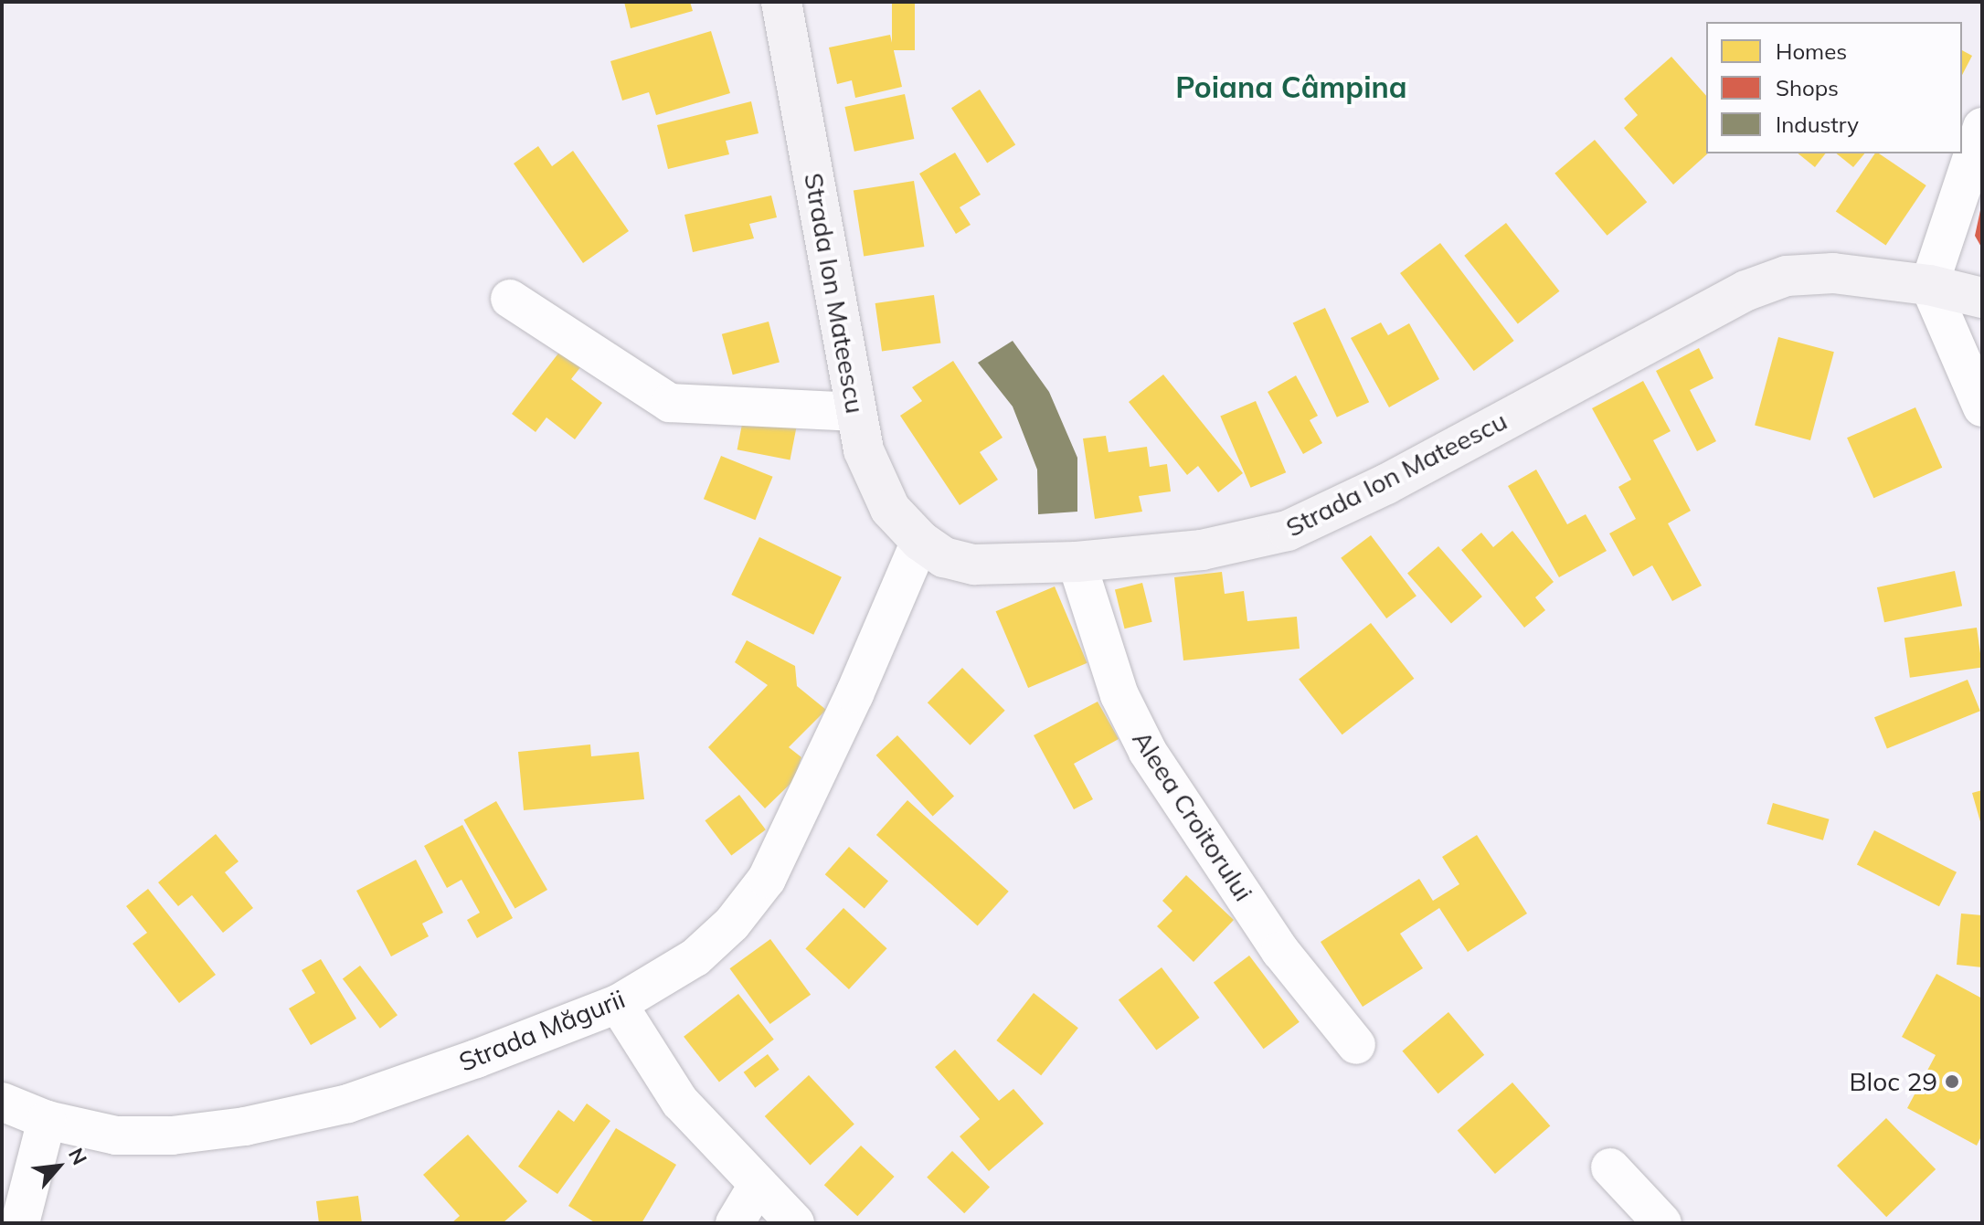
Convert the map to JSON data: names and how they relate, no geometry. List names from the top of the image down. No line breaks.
{"streets":{"main road":["Strada Ion Mateescu"],"street":["Aleea Croitorului","Strada Măgurii"]},"crossings":[["Strada Ion Mateescu","Aleea Croitorului"],["Strada Ion Mateescu","Strada Măgurii"]],"districts":["Poiana Câmpina"],"places":["Bloc 29"],"legend":["Homes","Shops","Industry"],"north":"top right"}
